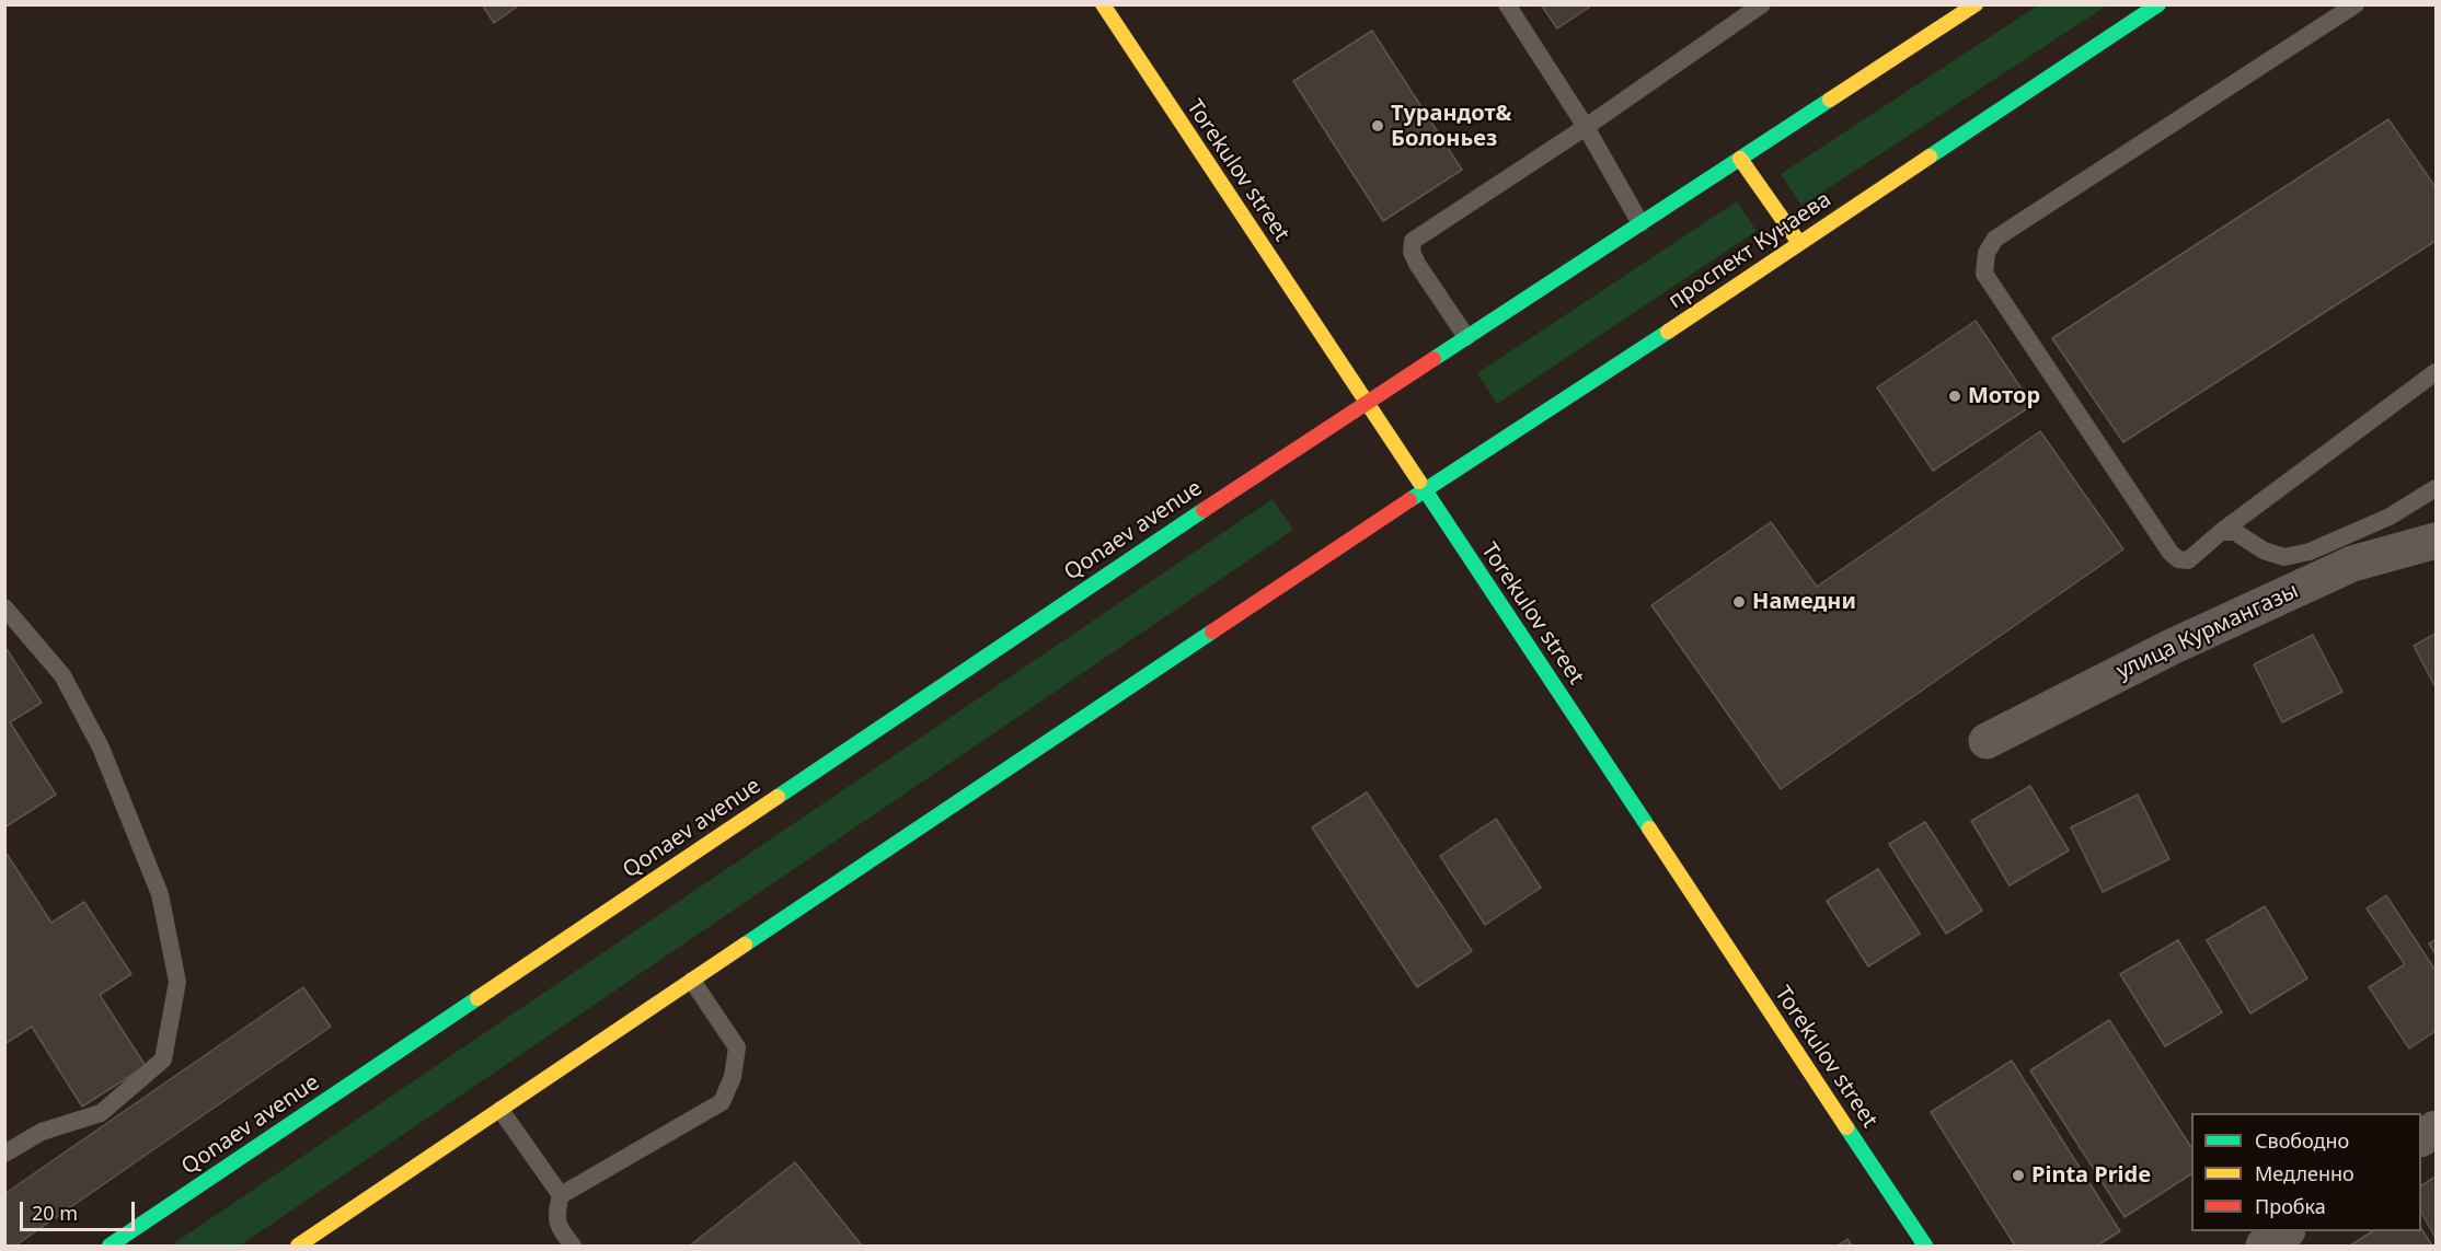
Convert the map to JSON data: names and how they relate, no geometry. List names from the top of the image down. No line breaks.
{"streets":{"main road":["Torekulov street","проспект Кунаева","Qonaev avenue"],"street":["улица Курмангазы"]},"places":["Турандот& Болоньез","Мотор","Намедни","Pinta Pride"],"legend":["Свободно","Медленно","Пробка"],"scale_bar":"20 m"}
